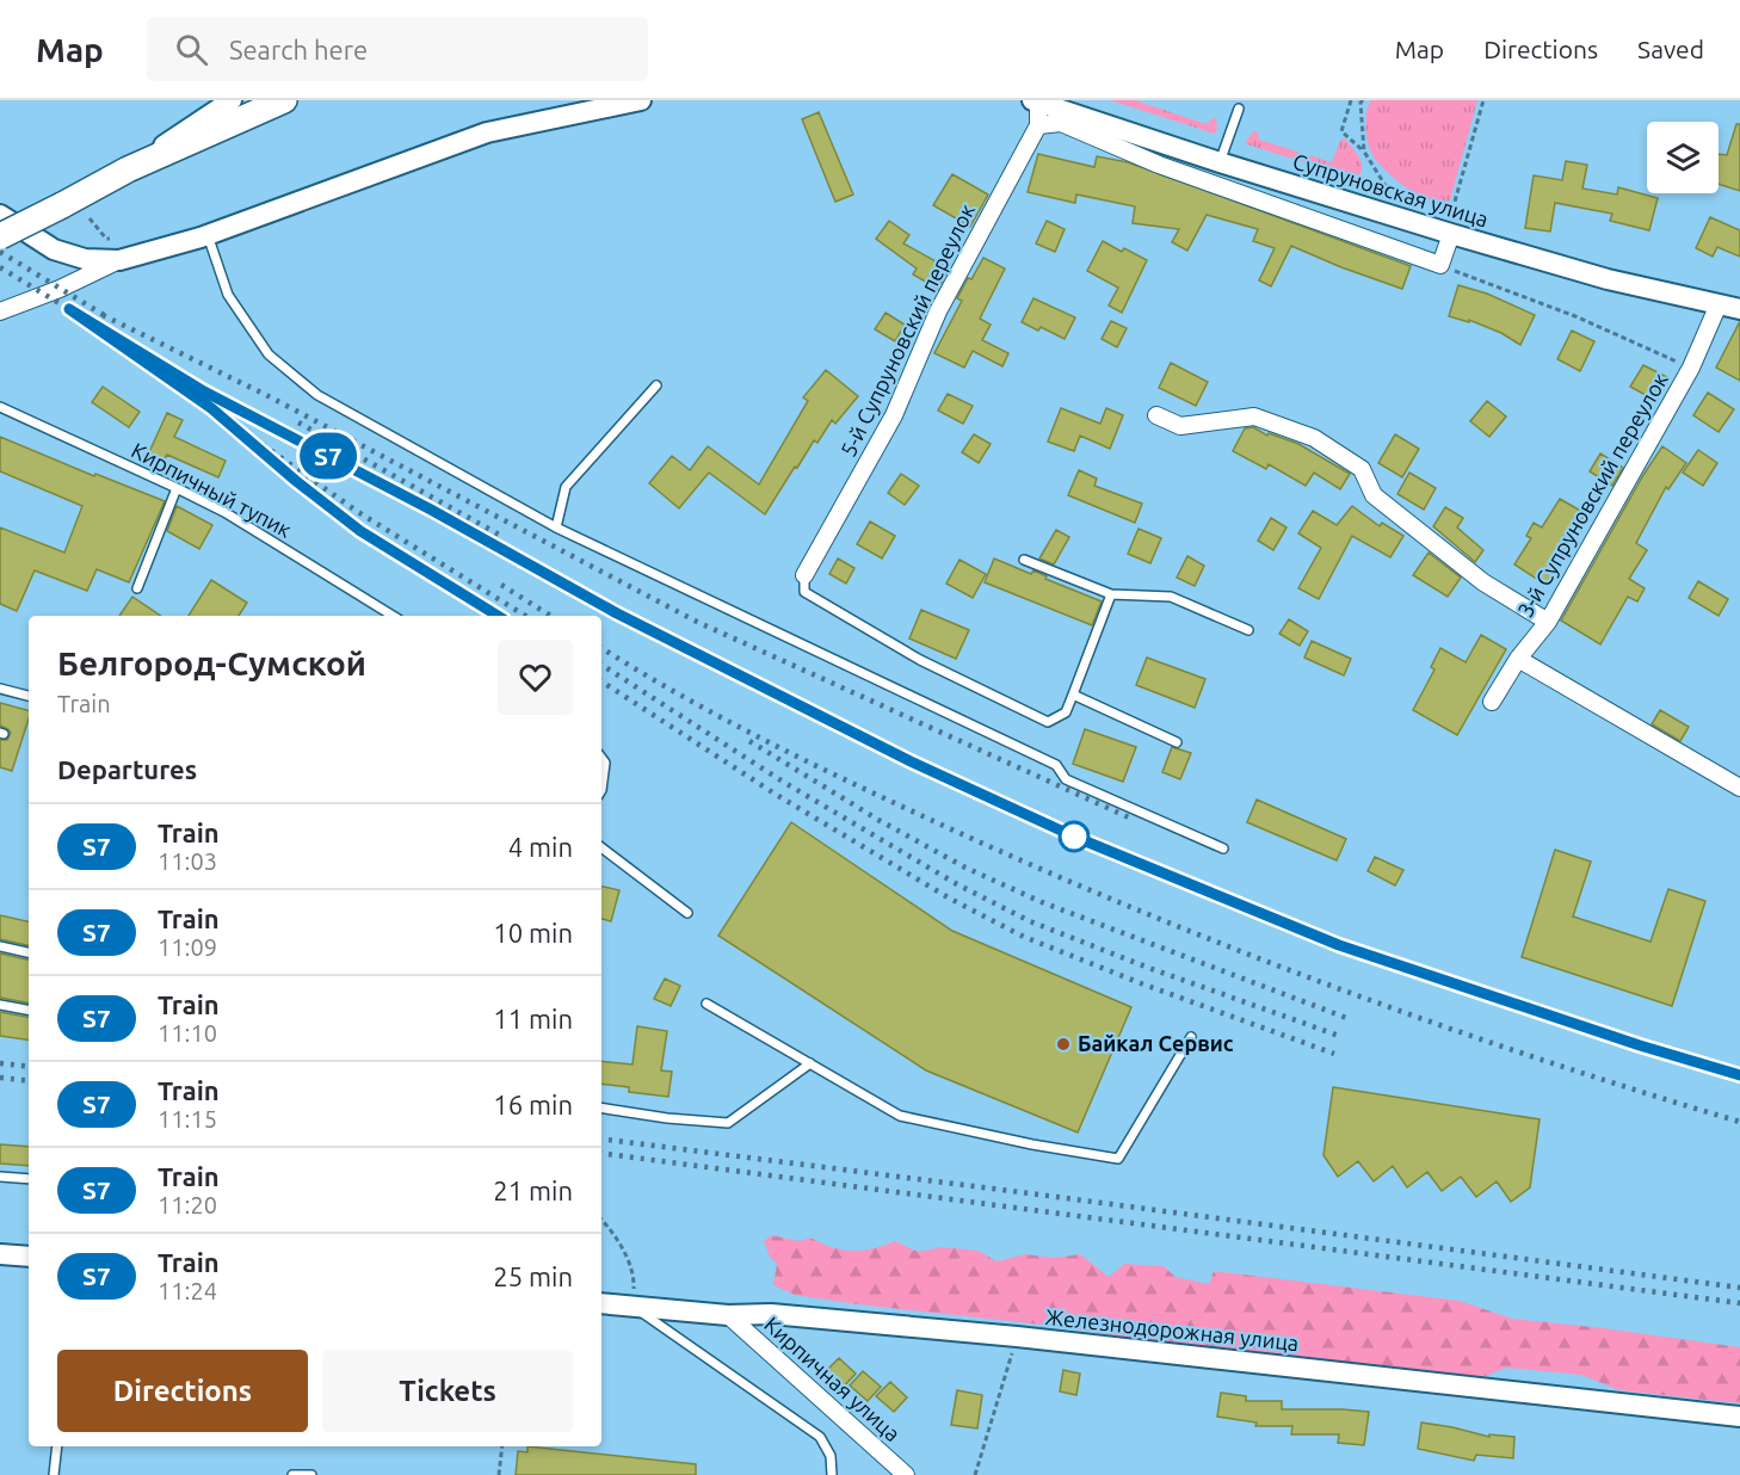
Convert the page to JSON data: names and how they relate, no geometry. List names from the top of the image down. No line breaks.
{"streets":{"street":["Супруновская улица","5-й Супруновский переулок","3-й Супруновский переулок","Железнодорожная улица","Кирпичная улица"],"lane":["Кирпичный тупик"]},"crossings":[["Супруновская улица","5-й Супруновский переулок"],["Супруновская улица","3-й Супруновский переулок"],["Железнодорожная улица","Кирпичная улица"]],"places":["Байкал Сервис"],"page":{"header":"Map","search":"Search here","nav":["Map","Directions","Saved"],"on_map":"S7","heading":[["Белгород-Сумской","Train"],"Departures"],"list":[{"mark":"S7","name":"Train","note":"11:03","value":"4 min"},{"mark":"S7","name":"Train","note":"11:09","value":"10 min"},{"mark":"S7","name":"Train","note":"11:10","value":"11 min"},{"mark":"S7","name":"Train","note":"11:15","value":"16 min"},{"mark":"S7","name":"Train","note":"11:20","value":"21 min"},{"mark":"S7","name":"Train","note":"11:24","value":"25 min"}],"buttons":["Directions","Tickets"]}}
